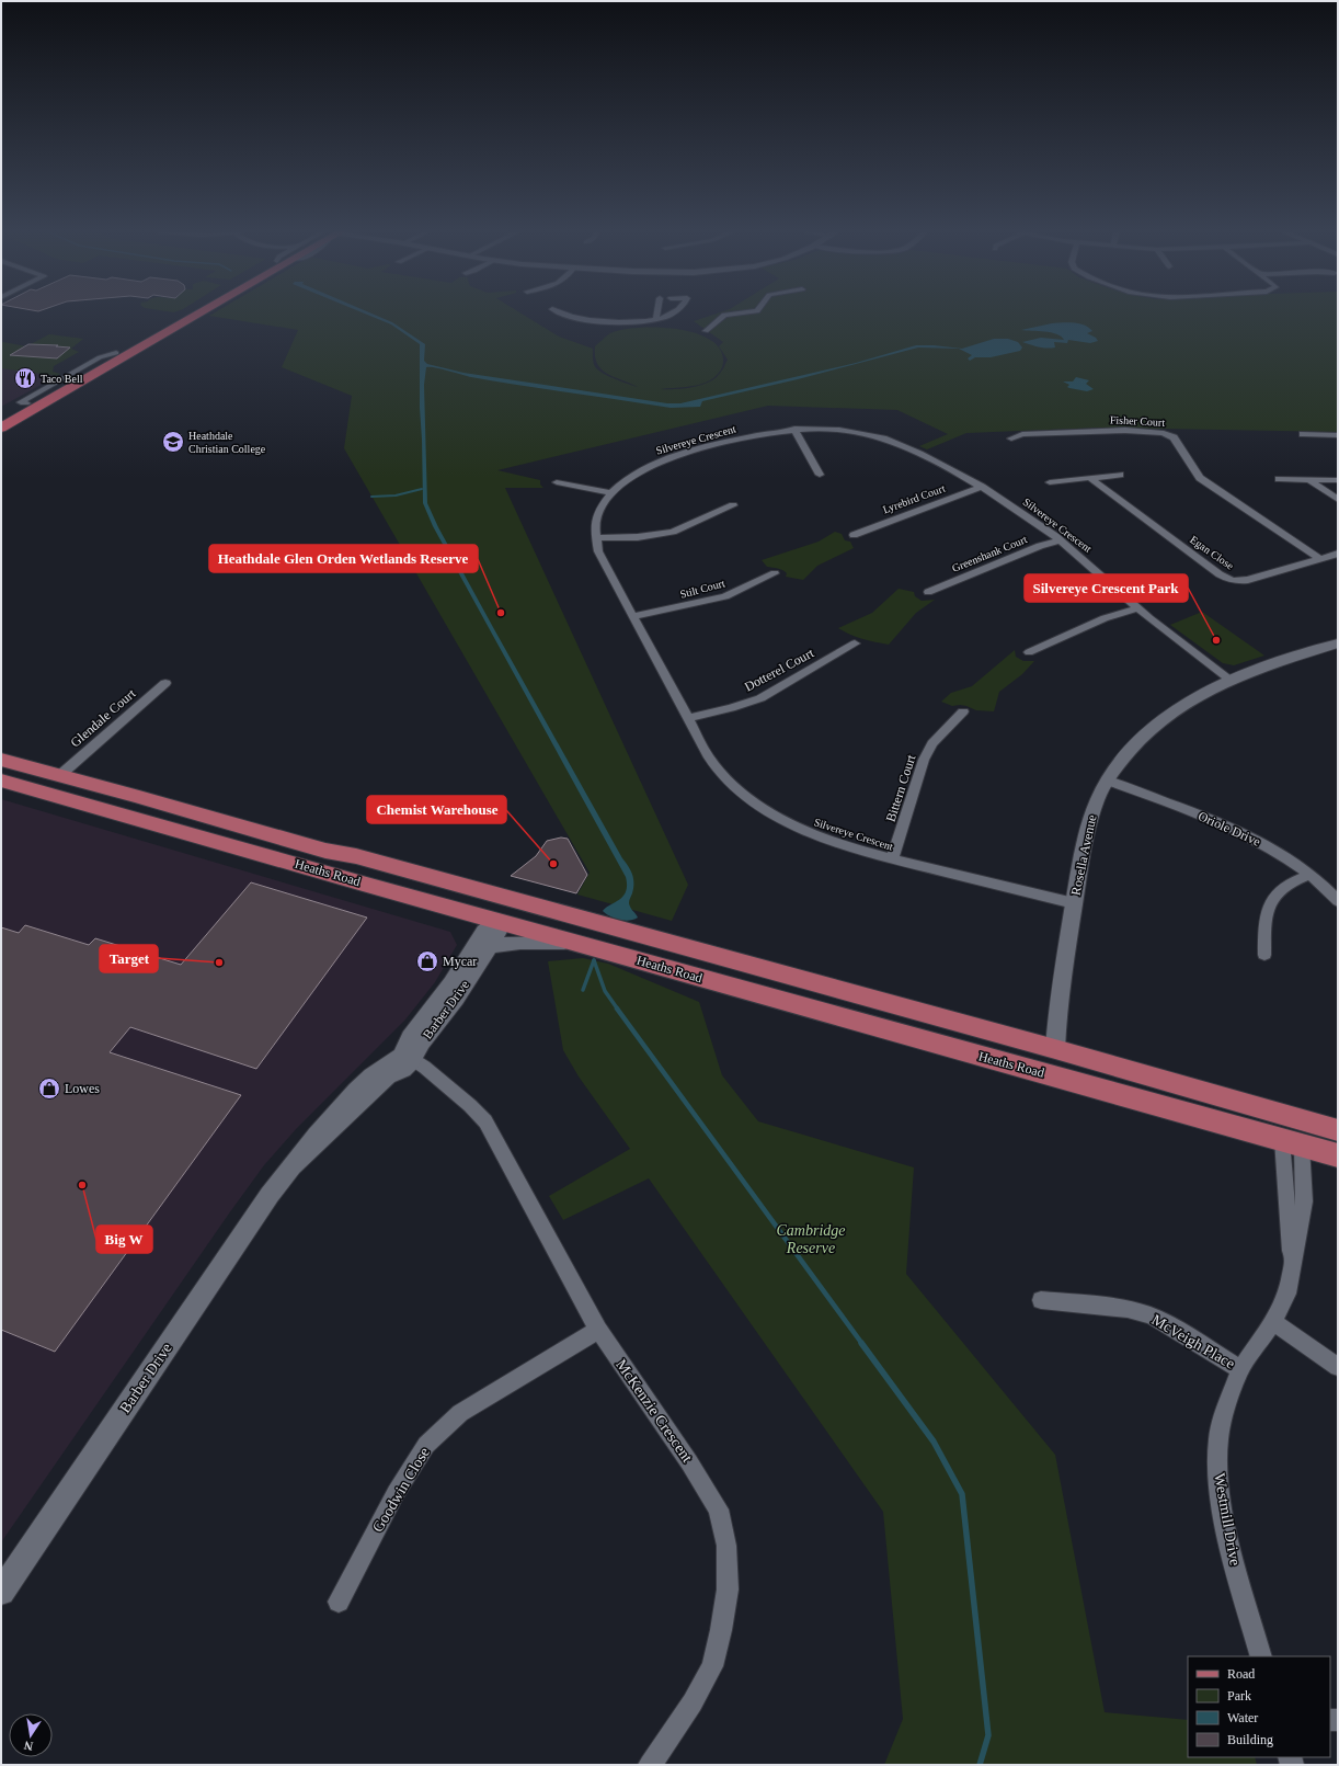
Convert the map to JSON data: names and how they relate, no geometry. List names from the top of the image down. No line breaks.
{"streets":{"main road":["Heaths Road"],"street":["Fisher Court","Silvereye Crescent","Lyrebird Court","Egan Close","Greenshank Court","Stilt Court","Dotterel Court","Glendale Court","Bittern Court","Oriole Drive","Rosella Avenue","Barber Drive","McVeigh Place","McKenzie Crescent","Goodwin Close","Westmill Drive"]},"crossings":[["Fisher Court","Egan Close"],["Silvereye Crescent","Lyrebird Court"],["Silvereye Crescent","Greenshank Court"],["Silvereye Crescent","Stilt Court"],["Silvereye Crescent","Dotterel Court"],["Silvereye Crescent","Bittern Court"],["Silvereye Crescent","Rosella Avenue"],["Glendale Court","Heaths Road"],["Oriole Drive","Rosella Avenue"],["Rosella Avenue","Heaths Road"],["Heaths Road","Barber Drive"],["Heaths Road","Westmill Drive"],["Barber Drive","McKenzie Crescent"],["McVeigh Place","Westmill Drive"],["McKenzie Crescent","Goodwin Close"]],"parks":["Cambridge Reserve"],"places":{"restaurant":["Taco Bell"],"school or university":["Heathdale Christian College"],"other":["Heathdale Glen Orden Wetlands Reserve","Silvereye Crescent Park","Chemist Warehouse","Target","Big W"],"shop":["Mycar","Lowes"]},"legend":["Road","Park","Water","Building"],"north":"bottom"}
